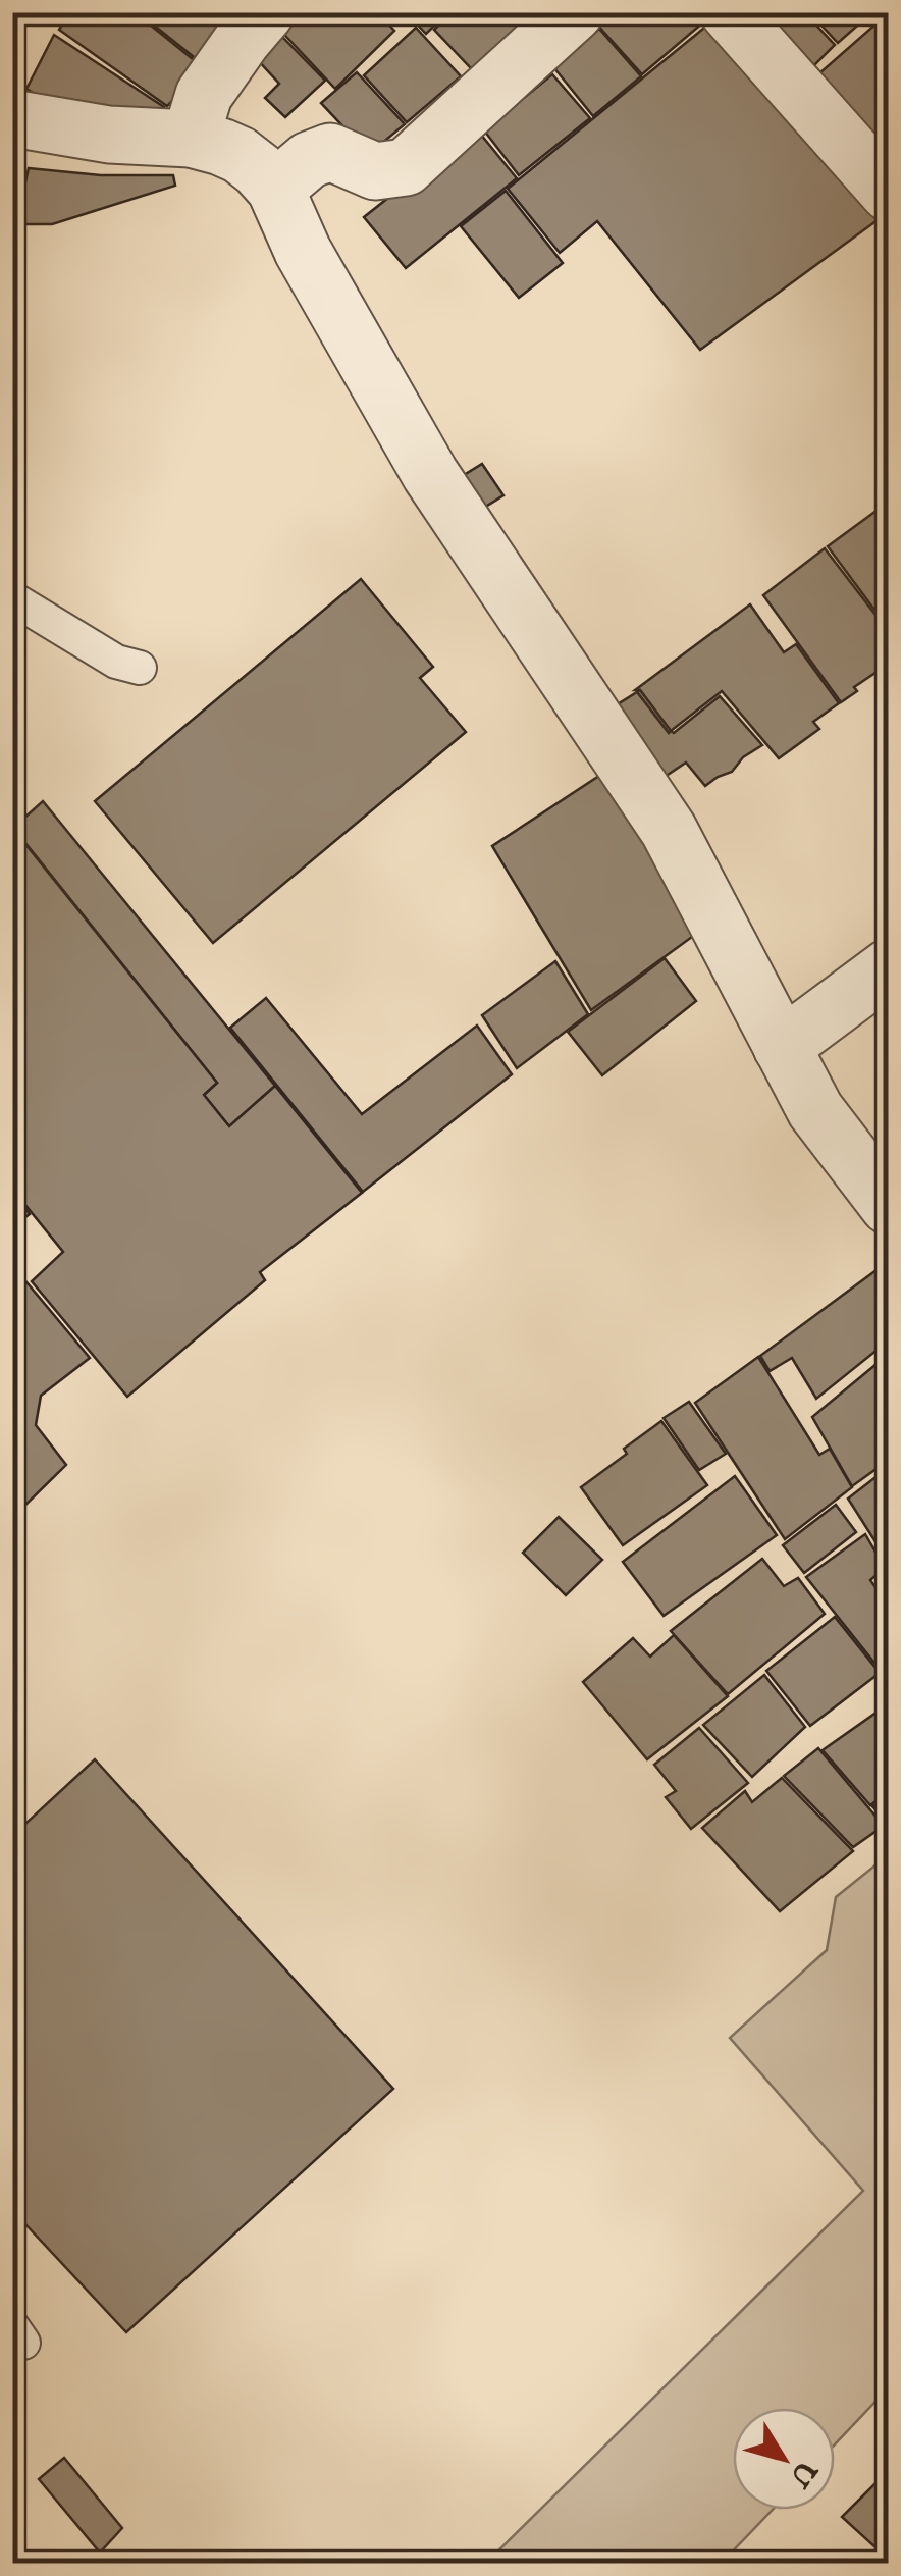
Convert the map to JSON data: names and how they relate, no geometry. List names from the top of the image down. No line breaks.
{"north":"bottom right"}
